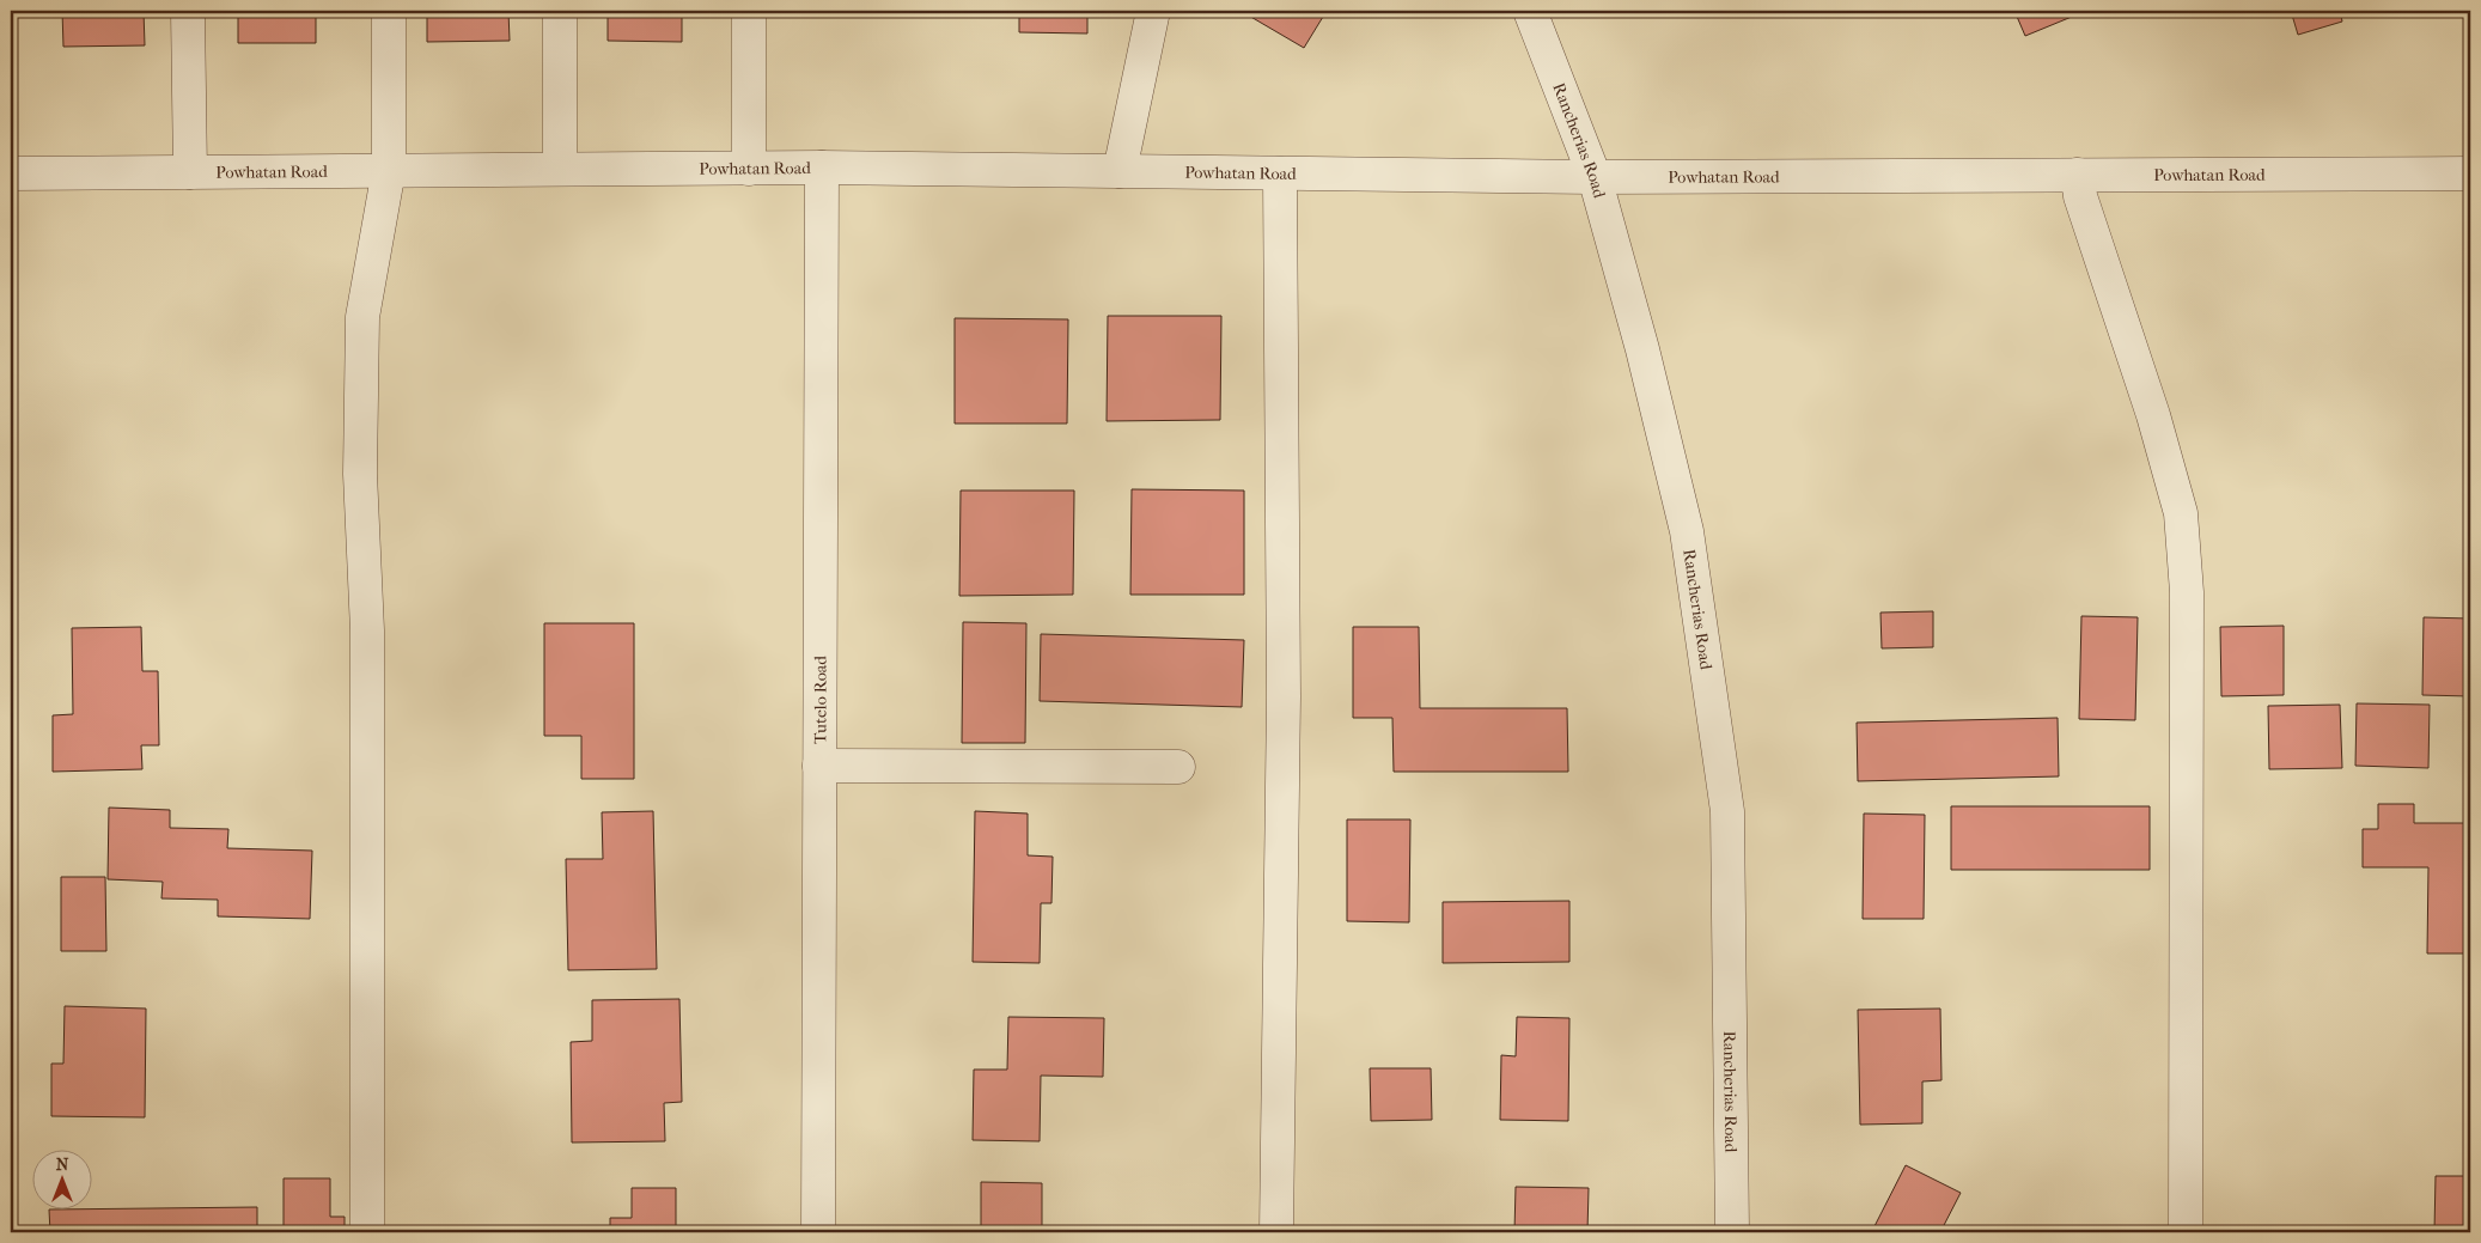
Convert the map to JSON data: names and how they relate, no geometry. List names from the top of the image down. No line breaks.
{"streets":{"street":["Rancherias Road","Powhatan Road","Tutelo Road"]},"crossings":[["Rancherias Road","Powhatan Road"],["Powhatan Road","Tutelo Road"]],"north":"top"}
